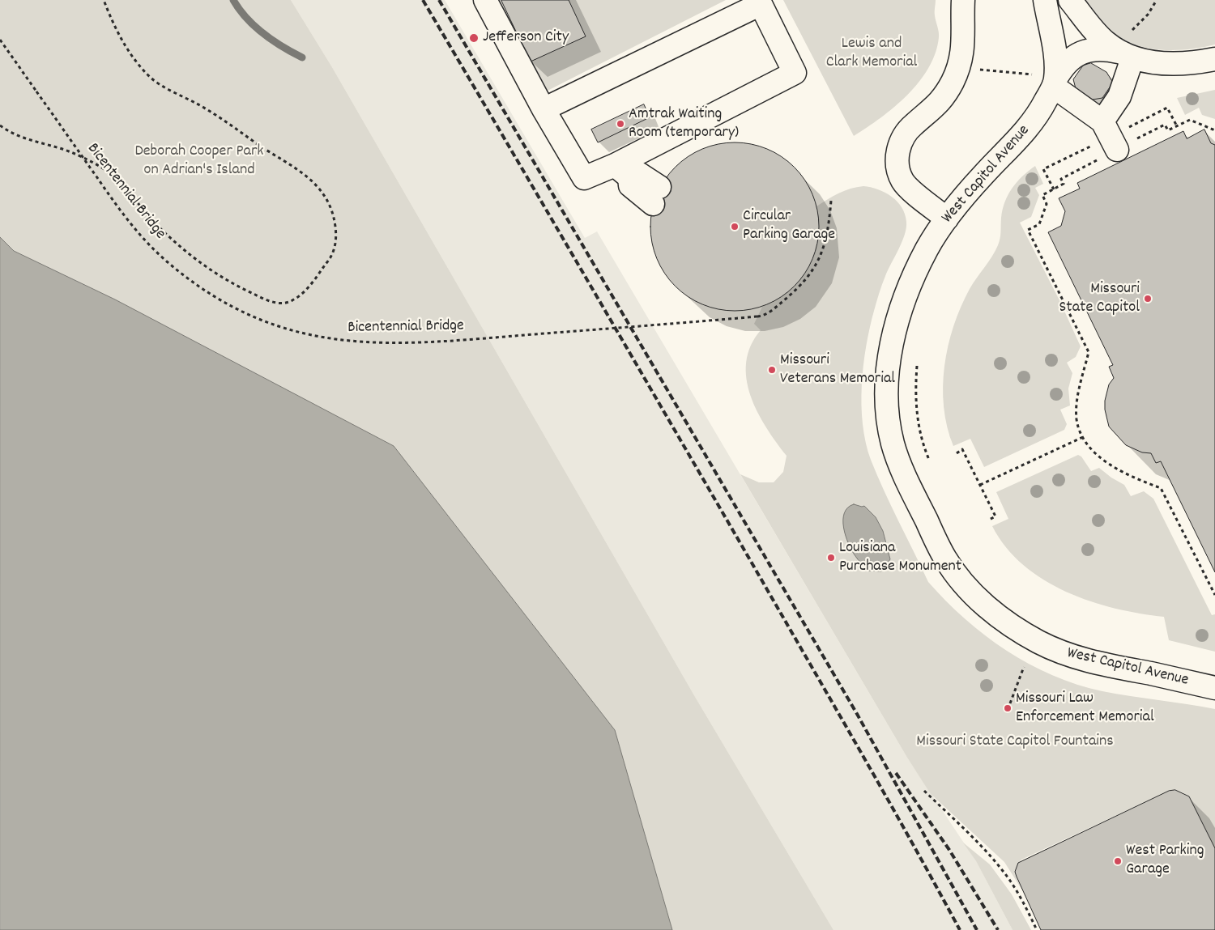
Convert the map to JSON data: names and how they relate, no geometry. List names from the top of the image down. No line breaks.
{"streets":{"street":["West Capitol Avenue"],"path":["Bicentennial Bridge"]},"parks":["Lewis and Clark Memorial","Deborah Cooper Park on Adrian's Island","Missouri State Capitol Fountains"],"places":["Jefferson City","Amtrak Waiting Room (temporary)","Circular Parking Garage","Missouri State Capitol","Missouri Veterans Memorial","Louisiana Purchase Monument","Missouri Law Enforcement Memorial","West Parking Garage"]}
